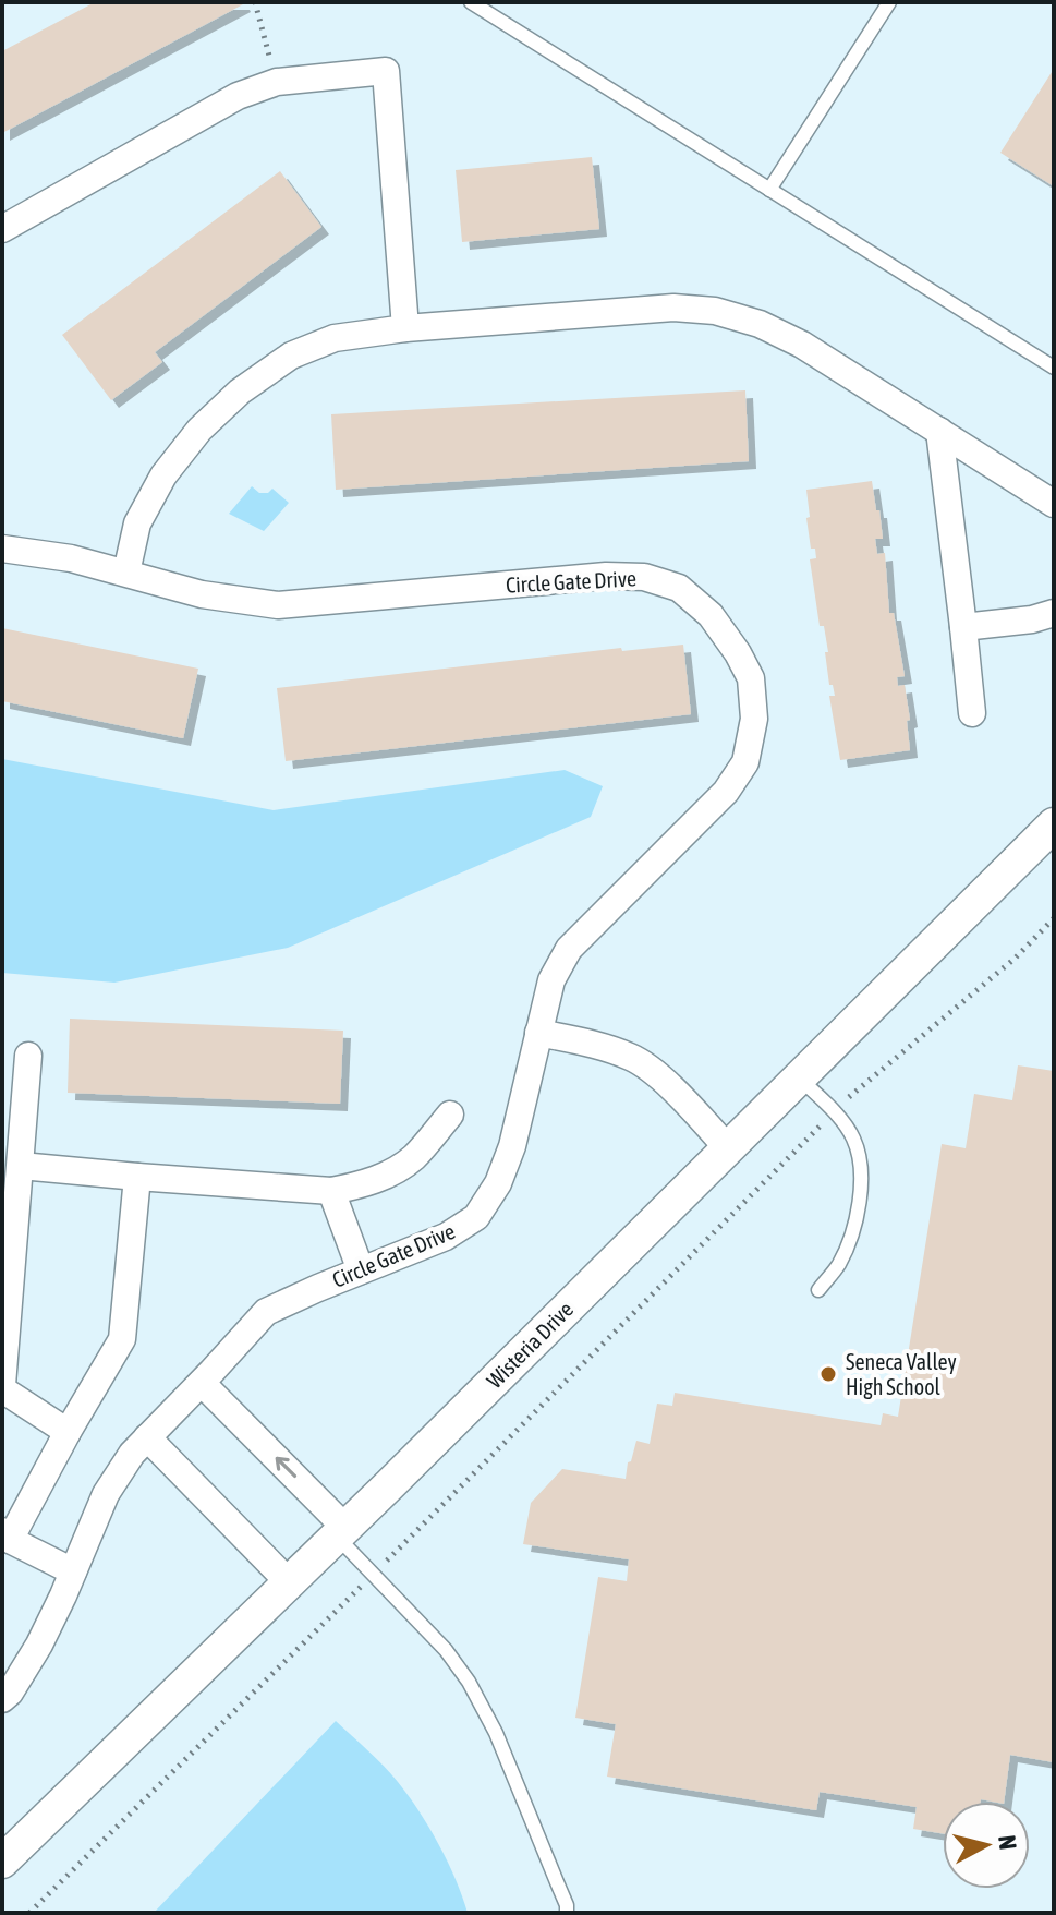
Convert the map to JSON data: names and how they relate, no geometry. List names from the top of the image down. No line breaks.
{"streets":{"street":["Circle Gate Drive","Wisteria Drive"]},"places":["Seneca Valley High School"],"north":"right"}
